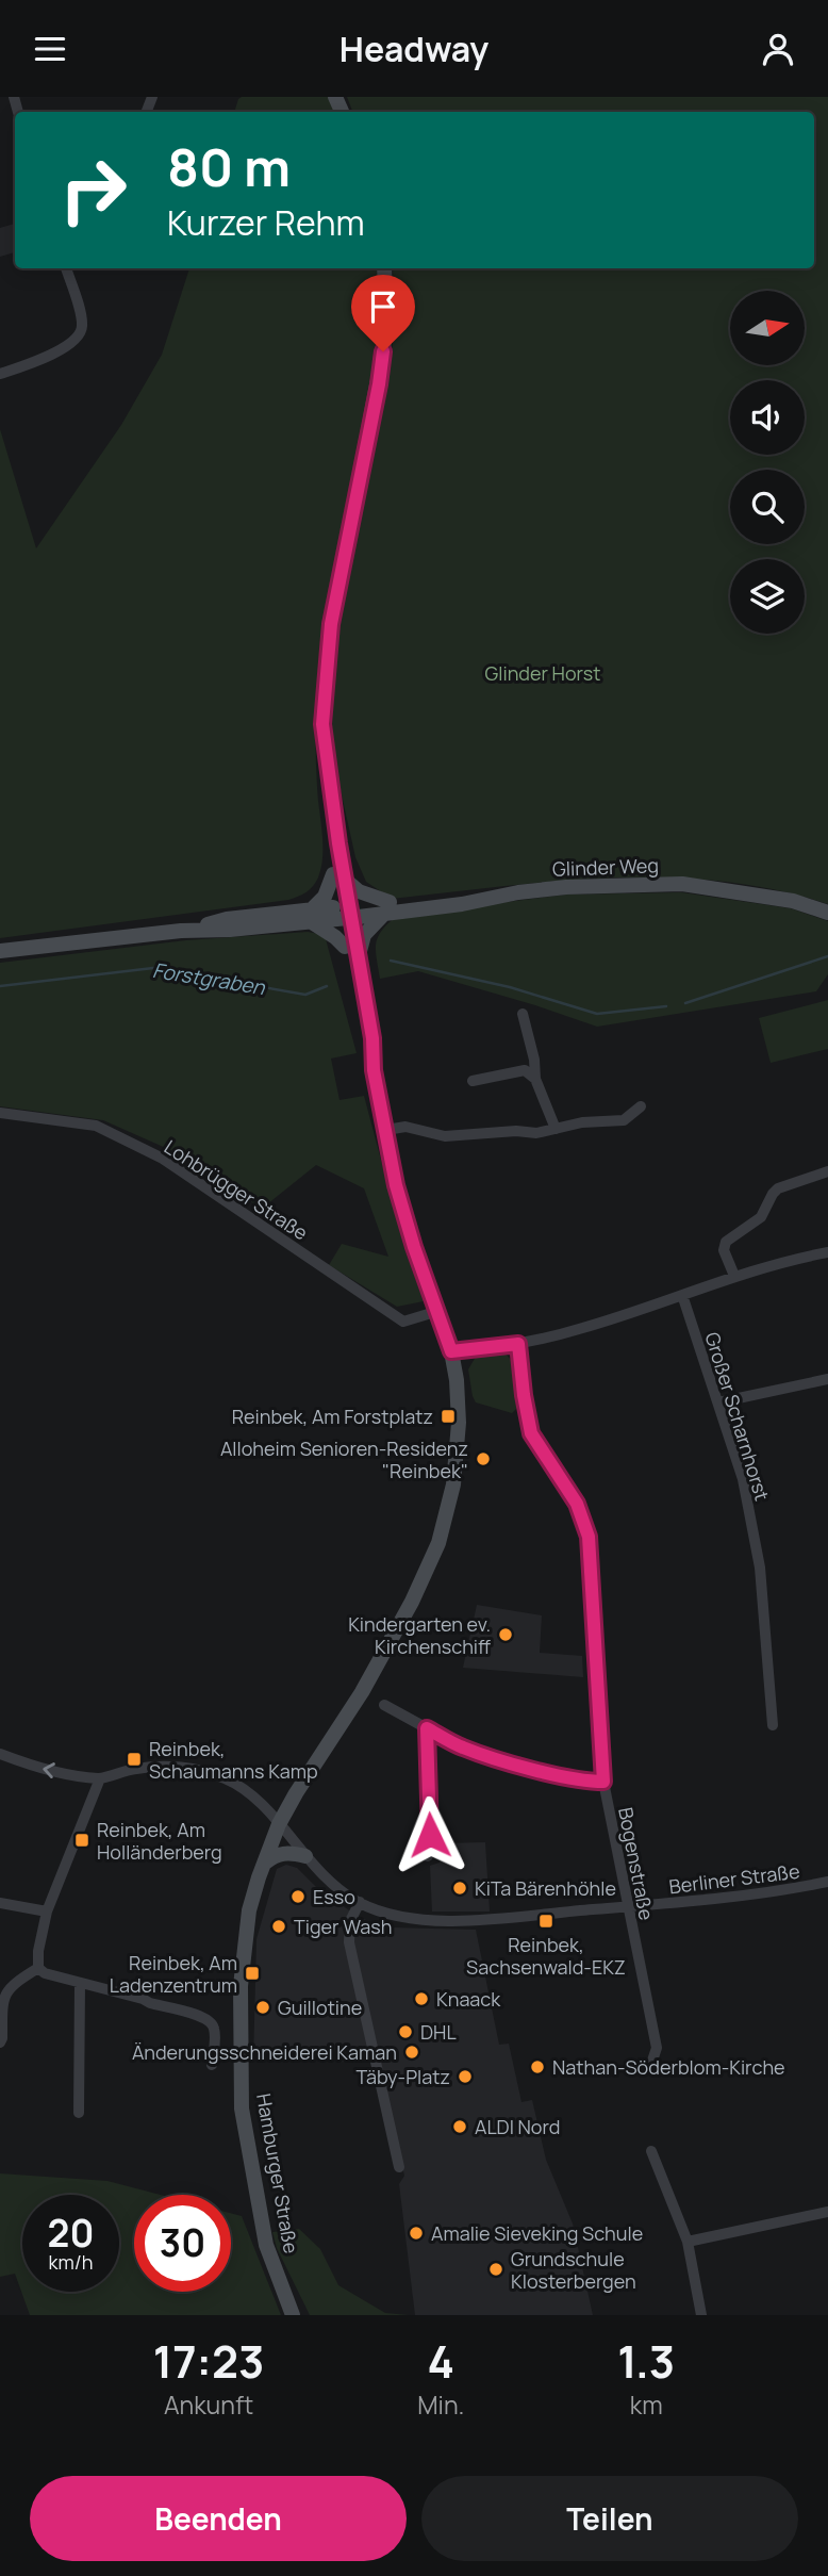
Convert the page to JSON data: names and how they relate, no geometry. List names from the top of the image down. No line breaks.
{"streets":{"main road":["Glinder Weg","Hamburger Straße"],"street":["Lohbrügger Straße","Großer Scharnhorst","Bogenstraße","Berliner Straße"]},"crossings":[["Glinder Weg","Hamburger Straße"],["Lohbrügger Straße","Hamburger Straße"],["Bogenstraße","Berliner Straße"],["Berliner Straße","Hamburger Straße"]],"water":["Forstgraben"],"parks":["Glinder Horst"],"places":{"transit":["Reinbek, Am Forstplatz","Reinbek, Schaumanns Kamp","Reinbek, Am Holländerberg","Reinbek, Sachsenwald-EKZ","Reinbek, Am Ladenzentrum"],"other":["Alloheim Senioren-Residenz \"Reinbek\"","Kindergarten ev. Kirchenschiff","KiTa Bärenhöhle","Esso","Tiger Wash","Knaack","Guillotine","DHL","Änderungsschneiderei Kaman","Nathan-Söderblom-Kirche","Täby-Platz","ALDI Nord","Amalie Sieveking Schule","Grundschule Klosterbergen"]},"north":"right","page":{"header":"Headway","turn":["80 m","Kurzer Rehm"],"speed":"20 km/h","limit":"30","eta":["17:23","Ankunft","4","Min.","1.3","km"],"buttons":["Beenden","Teilen"]}}
